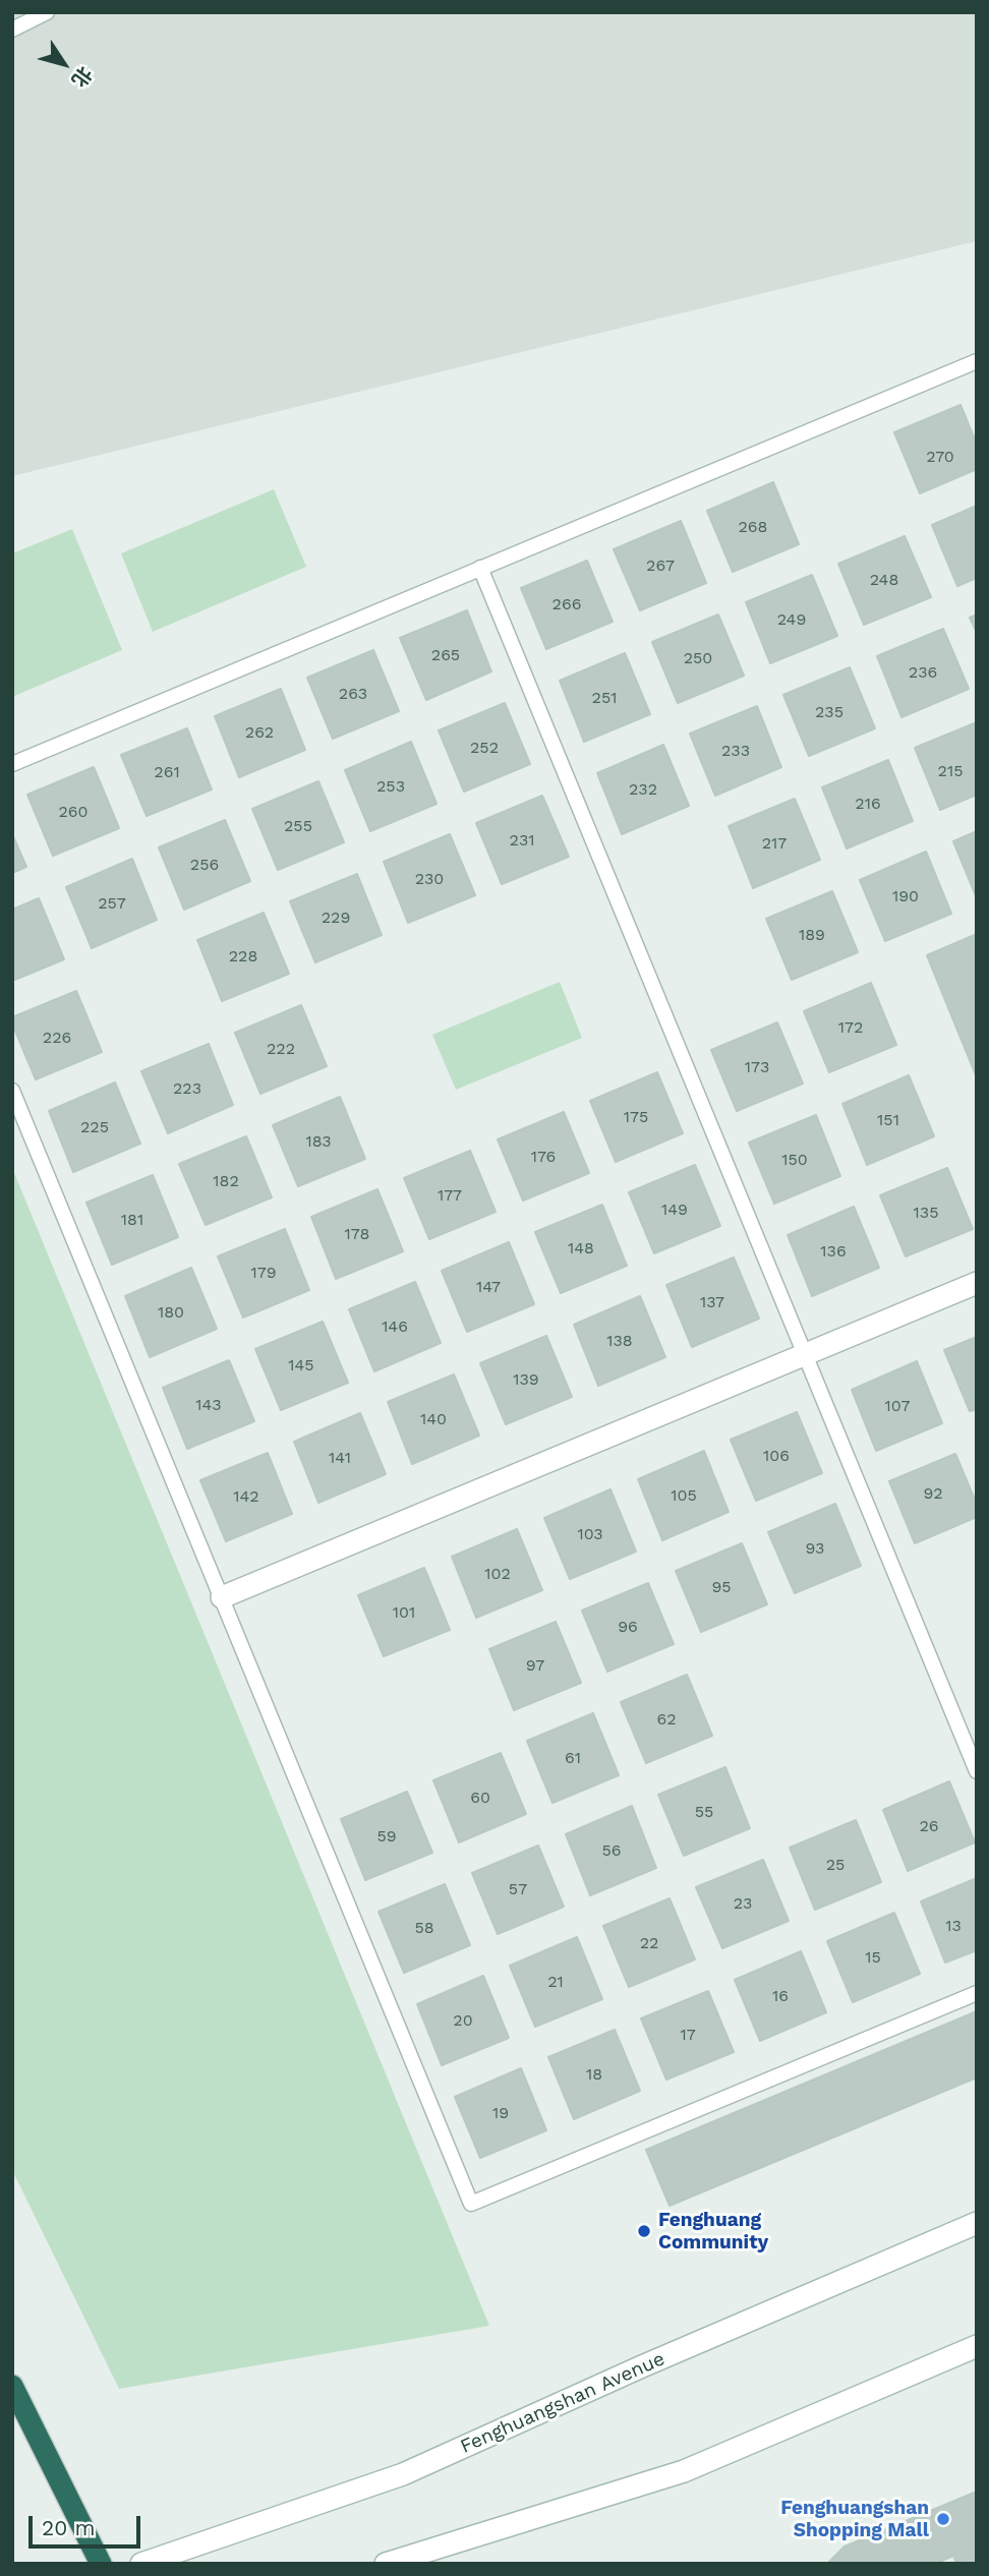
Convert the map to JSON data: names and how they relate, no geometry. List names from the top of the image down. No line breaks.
{"streets":{"main road":["Fenghuangshan Avenue"]},"places":["Fenghuang Community","Fenghuangshan Shopping Mall"],"house_numbers":["270","268","267","248","266","249","265","250","236","263","251","235","262","252","233","215","261","253","232","216","260","255","231","217","256","230","190","257","229","189","228","172","226","222","173","223","175","151","225","183","176","150","182","177","149","135","181","178","148","136","179","147","137","180","146","138","145","139","143","107","140","106","141","92","105","142","103","93","102","95","101","96","97","62","61","60","55","26","59","56","25","57","23","13","58","22","15","21","16","20","17","18","19"],"scale_bar":"20 m","north":"bottom right"}
